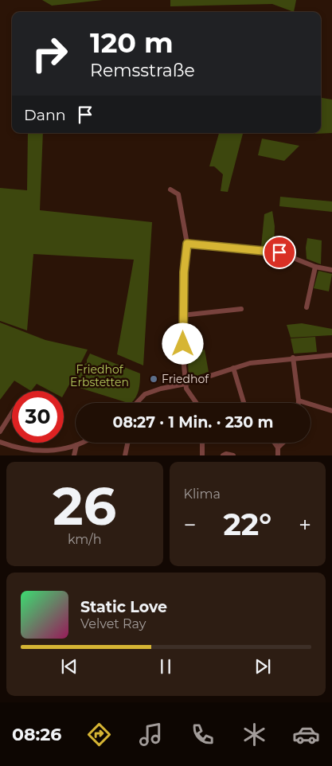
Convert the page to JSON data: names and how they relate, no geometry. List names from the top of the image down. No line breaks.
{"parks":["Friedhof Erbstetten"],"places":["Friedhof"],"page":{"turn":["120 m","Remsstraße"],"then":"Dann","limit":"30","trip":"08:27 · 1 Min. · 230 m","tile":[["26","km/h"],"Klima"],"heat":["−","22°","+"],"song":["Static Love","Velvet Ray"],"tabs":"08:26"}}
